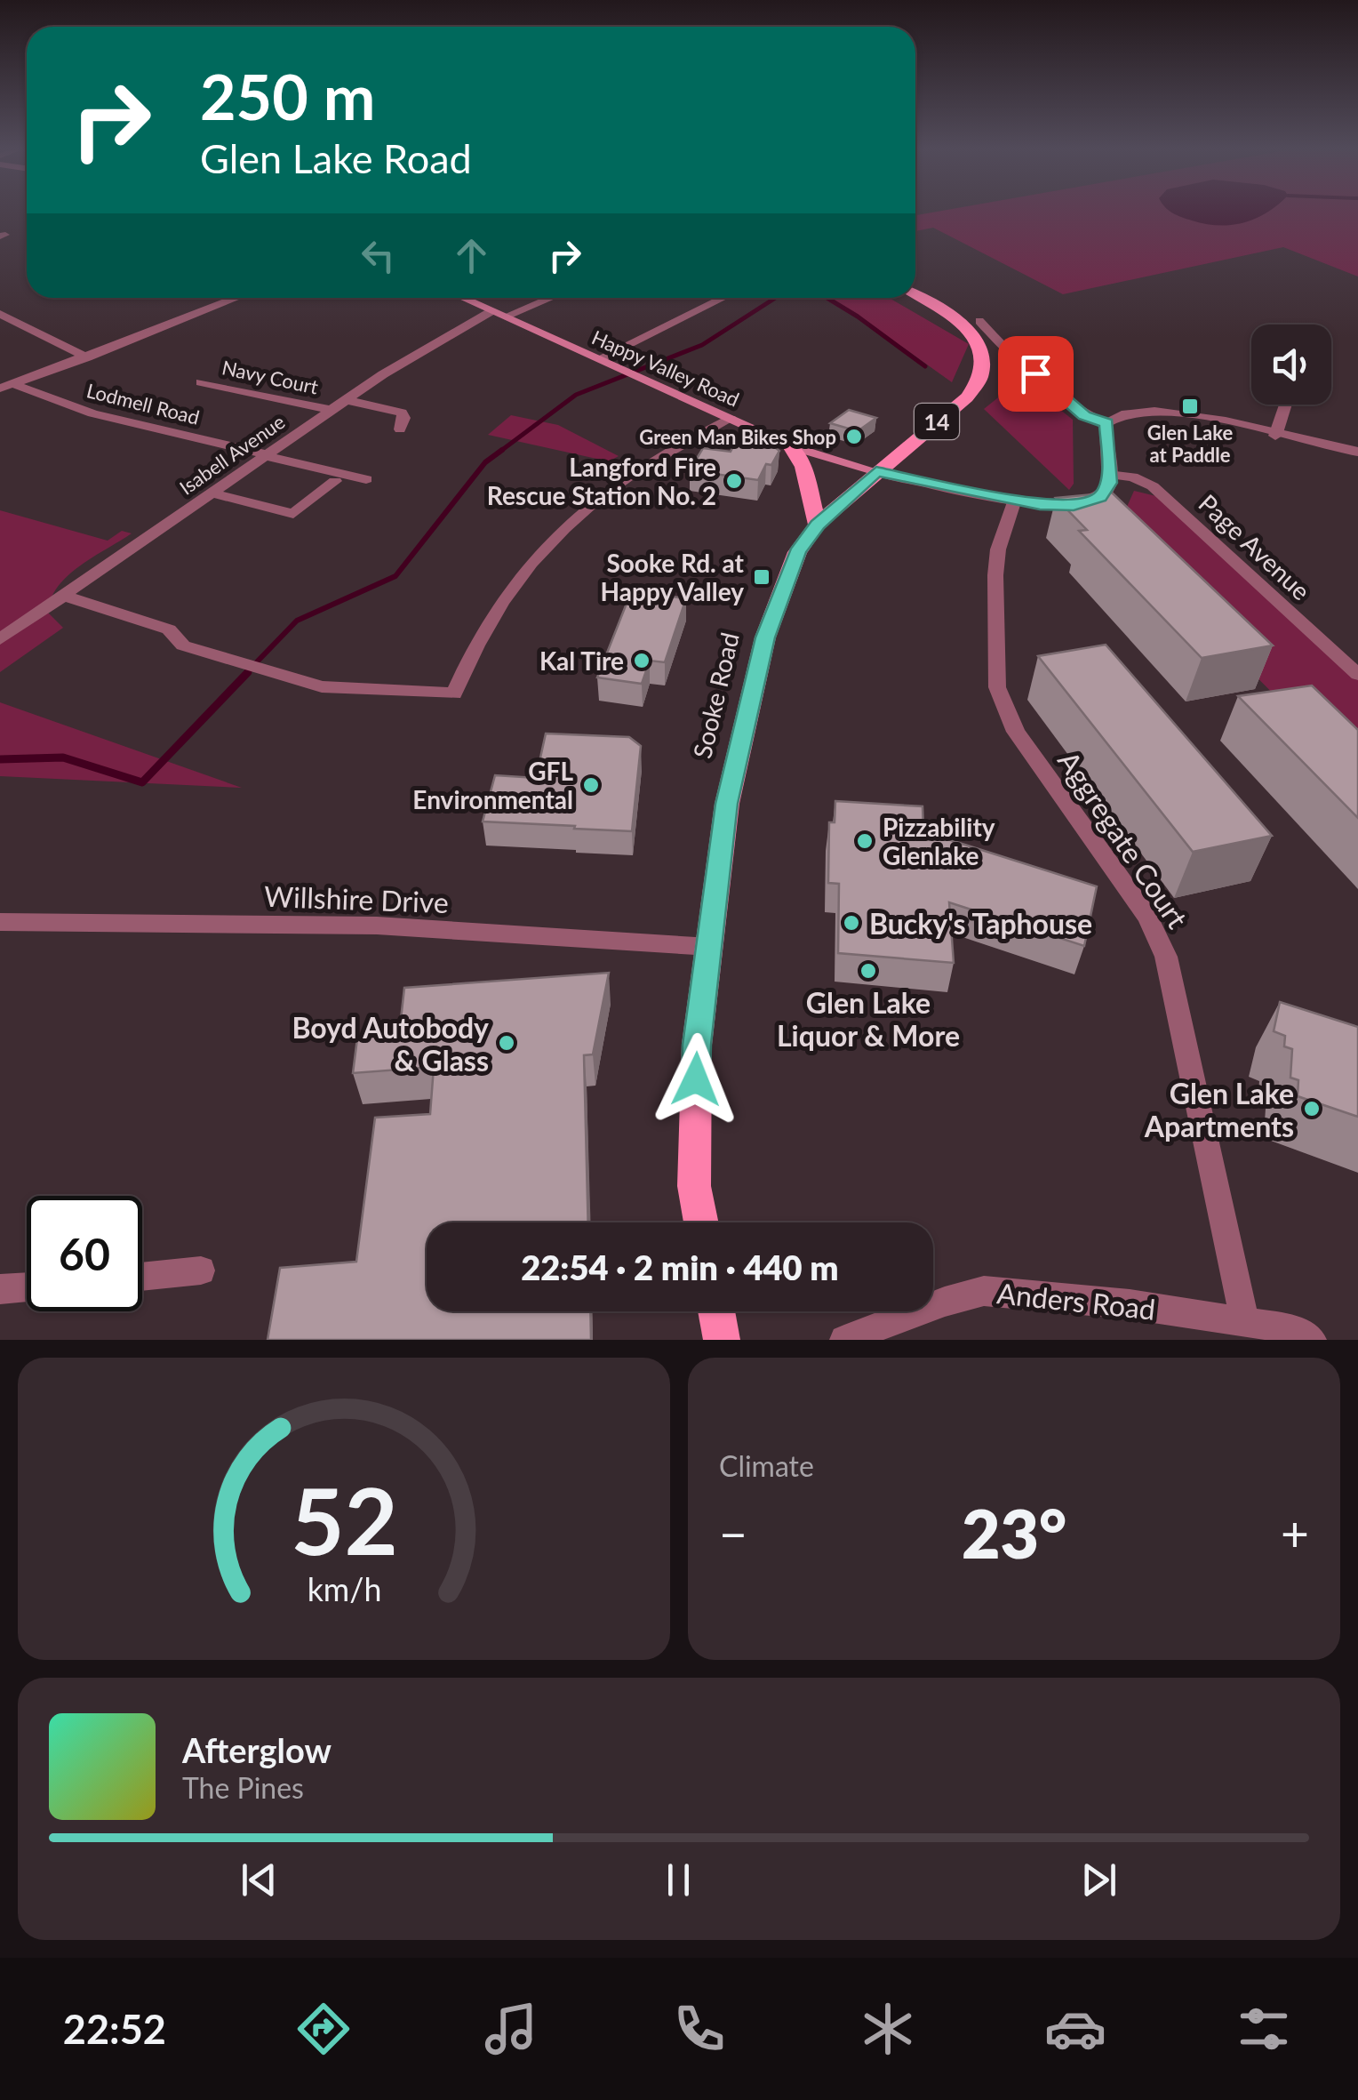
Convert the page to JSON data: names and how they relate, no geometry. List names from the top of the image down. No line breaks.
{"streets":{"main road":["Happy Valley Road","14","Sooke Road"],"street":["Navy Court","Lodmell Road","Isabell Avenue","Page Avenue","Aggregate Court","Willshire Drive","Anders Road"]},"crossings":[["Happy Valley Road","Isabell Avenue"],["Happy Valley Road","Sooke Road"],["Navy Court","Isabell Avenue"],["Lodmell Road","Isabell Avenue"],["Sooke Road","Willshire Drive"],["Aggregate Court","Anders Road"]],"places":{"transit":["Glen Lake at Paddle","Sooke Rd. at Happy Valley"],"other":["Green Man Bikes Shop","Langford Fire Rescue Station No. 2","Kal Tire","GFL Environmental","Pizzability Glenlake","Bucky's Taphouse","Glen Lake Liquor & More","Boyd Autobody & Glass","Glen Lake Apartments"]},"page":{"turn":["250 m","Glen Lake Road"],"limit":"60","trip":"22:54 · 2 min · 440 m","tile":"Climate","heat":["−","23°","+"],"song":["Afterglow","The Pines"],"tabs":"22:52","gauge":["52","km/h"]}}
